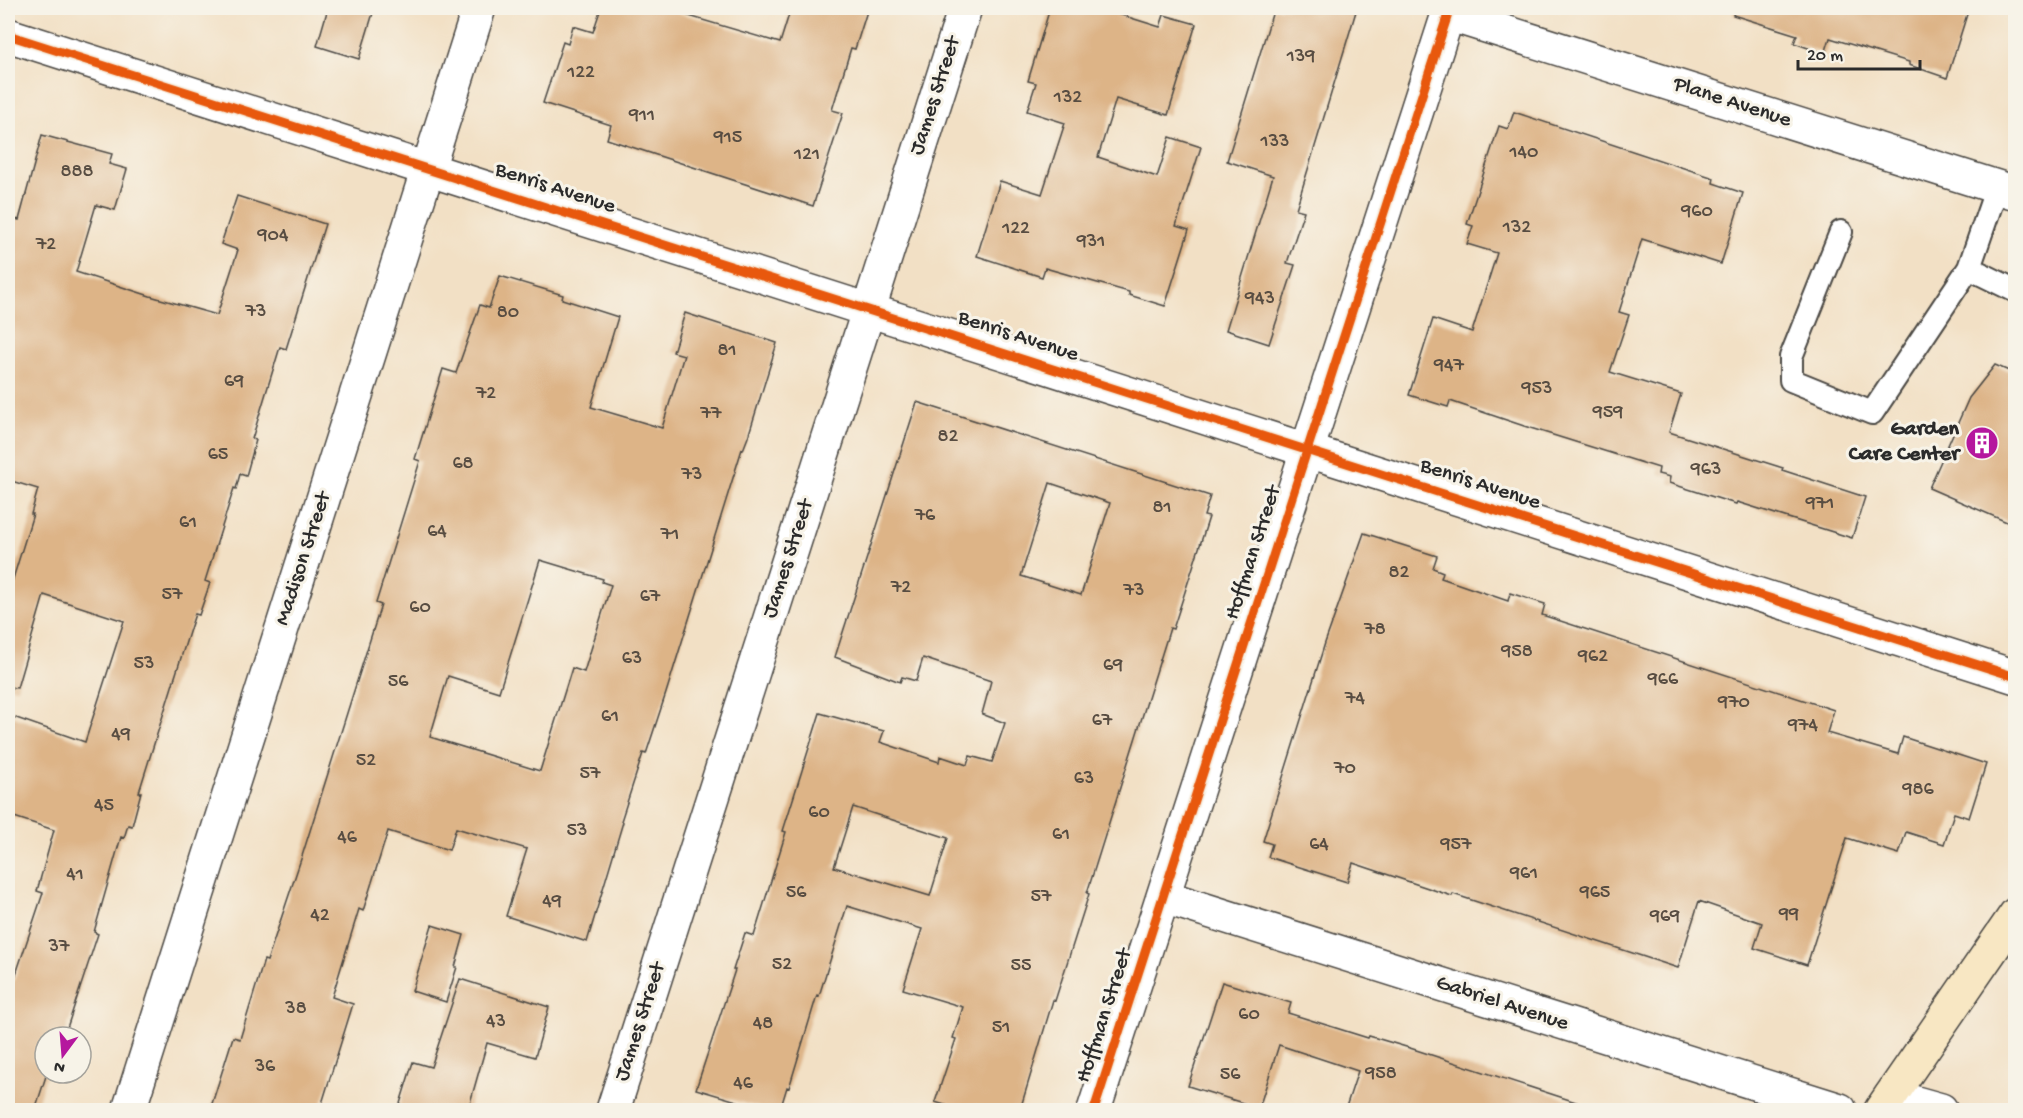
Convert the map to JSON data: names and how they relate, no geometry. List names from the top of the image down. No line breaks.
{"streets":{"street":["James Street","Plane Avenue","Benris Avenue","Hoffman Street","Madison Street","Gabriel Avenue"]},"crossings":[["James Street","Benris Avenue"],["Plane Avenue","Hoffman Street"],["Benris Avenue","Hoffman Street"],["Benris Avenue","Madison Street"],["Hoffman Street","Gabriel Avenue"]],"places":{"building":["Garden Care Center"]},"house_numbers":["139","122","132","911","915","133","140","121","888","960","132","122","904","931","72","943","73","80","81","947","69","953","72","959","77","82","65","68","963","73","971","81","76","61","64","71","82","72","73","57","67","60","78","958","962","63","53","69","966","56","74","970","61","67","974","49","52","70","57","63","986","45","60","53","61","46","64","957","961","41","56","965","57","49","99","42","969","37","52","55","38","60","43","48","51","36","958","56","46"],"scale_bar":"20 m","north":"bottom"}
